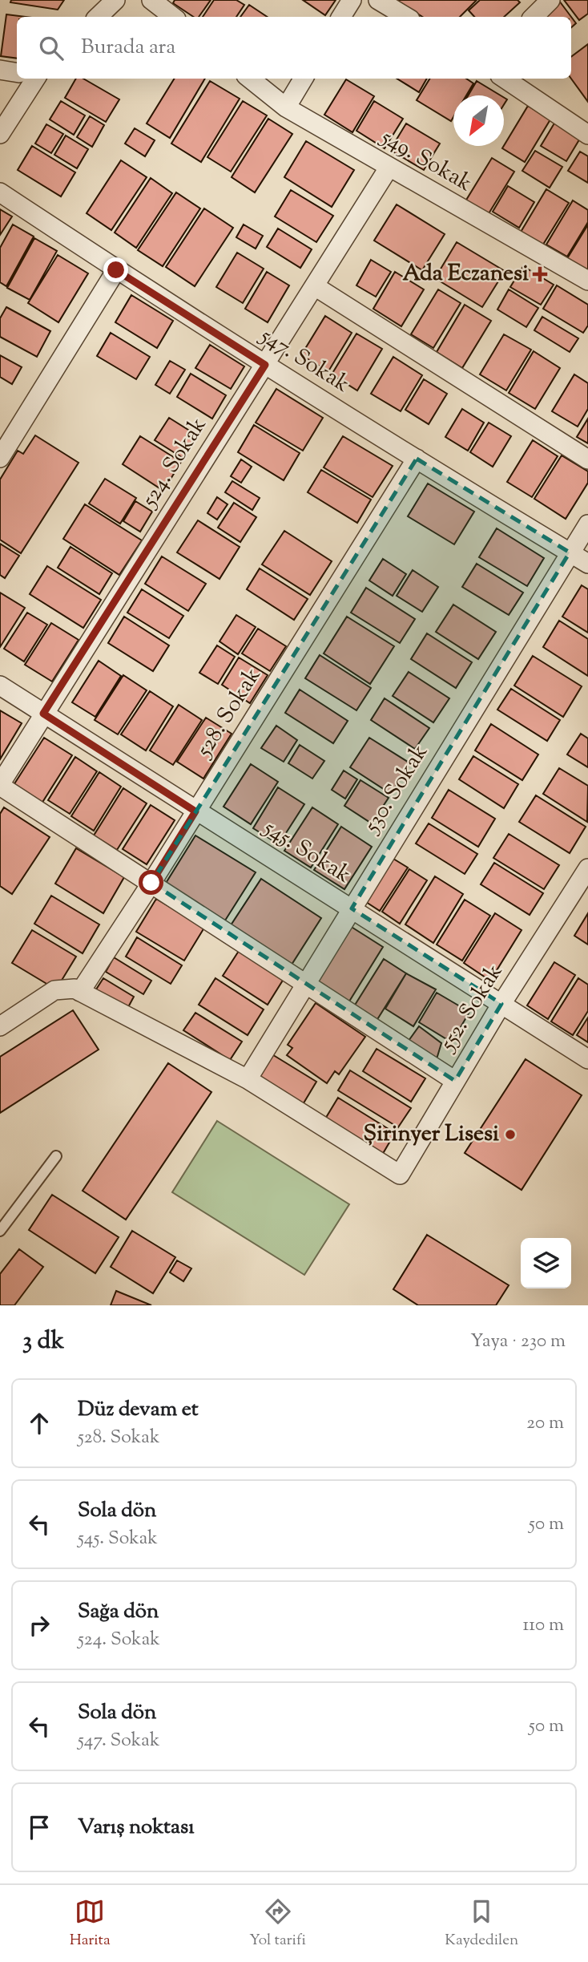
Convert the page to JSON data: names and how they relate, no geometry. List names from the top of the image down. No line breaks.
{"streets":{"street":["549. Sokak","547. Sokak","524. Sokak","528. Sokak","530. Sokak","545. Sokak","552. Sokak"]},"crossings":[["549. Sokak","524. Sokak"],["547. Sokak","524. Sokak"],["547. Sokak","528. Sokak"],["547. Sokak","530. Sokak"],["524. Sokak","545. Sokak"],["528. Sokak","545. Sokak"],["530. Sokak","545. Sokak"],["530. Sokak","552. Sokak"],["545. Sokak","552. Sokak"]],"places":{"health":["Ada Eczanesi"],"other":["Şirinyer Lisesi"]},"north":"bottom left","page":{"search":"Burada ara","heading":["3 dk","Yaya · 230 m"],"list":[["Düz devam et","528. Sokak","20 m"],["Sola dön","545. Sokak","50 m"],["Sağa dön","524. Sokak","110 m"],["Sola dön","547. Sokak","50 m"],"Varış noktası"],"nav":["Harita","Yol tarifi","Kaydedilen"]}}
